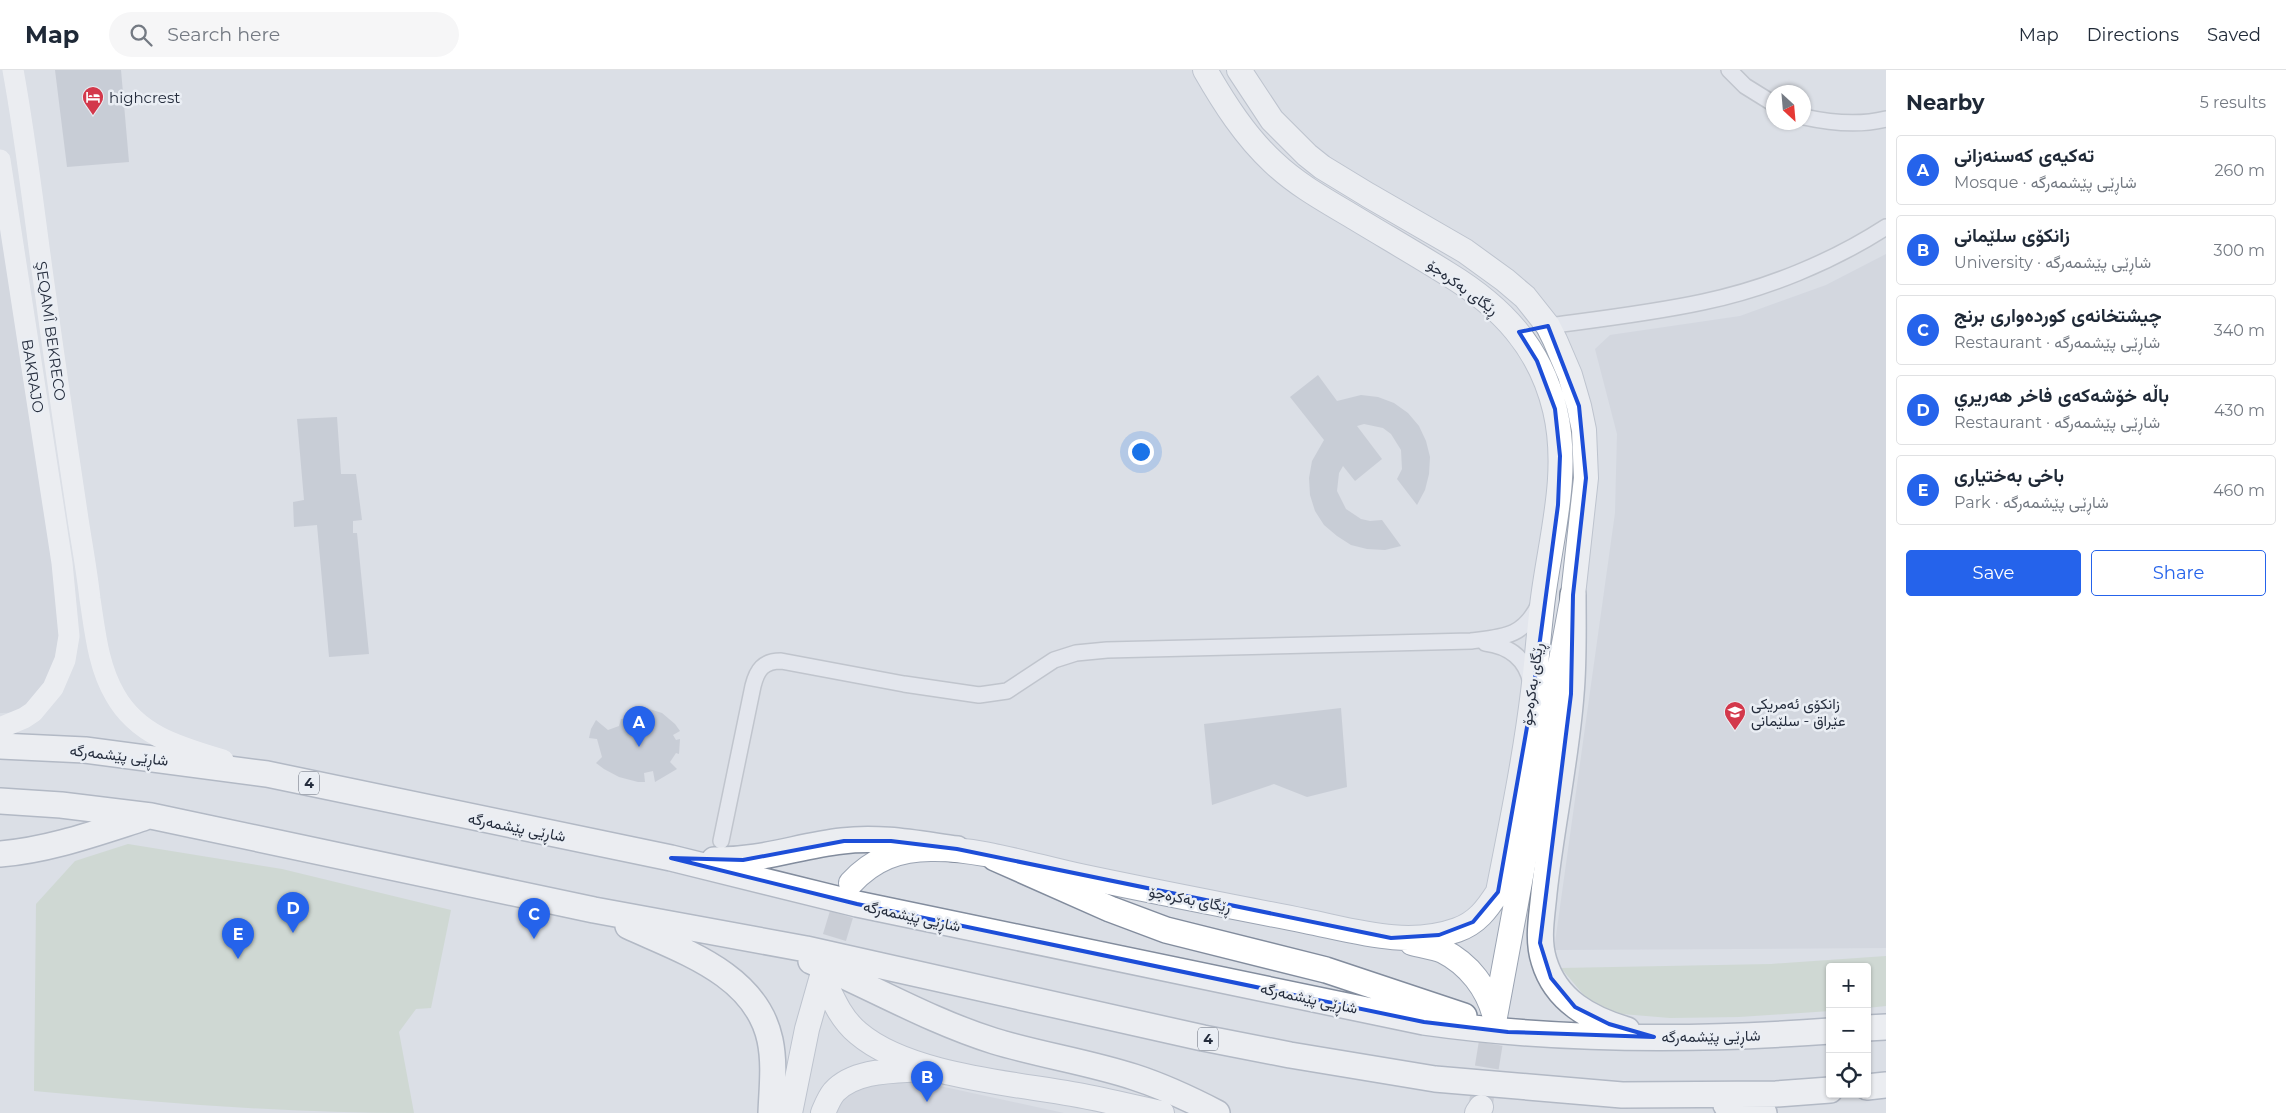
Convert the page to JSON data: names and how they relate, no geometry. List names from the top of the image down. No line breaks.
{"streets":{"highway":["شاڕێی پێشمەرگە","4"],"main road":["ڕێگای بەکرەجۆ","ŞEQAMÎ BEKRECO","BAKRAJO"]},"crossings":[["ŞEQAMÎ BEKRECO","شاڕێی پێشمەرگە"]],"places":{"hotel":["highcrest"],"school or university":["زانکۆی ئەمریکی عێراق - سلێمانی"]},"north":"bottom right","page":{"header":"Map","search":"Search here","nav":["Map","Directions","Saved"],"heading":["Nearby","5 results"],"list":[{"mark":"A","name":"تەکیەی کەسنەزانی","note":"Mosque · شاڕێی پێشمەرگە","value":"260 m"},{"mark":"B","name":"زانکۆی سلێمانی","note":"University · شاڕێی پێشمەرگە","value":"300 m"},{"mark":"C","name":"چيشتخانەی کوردەواری برنج","note":"Restaurant · شاڕێی پێشمەرگە","value":"340 m"},{"mark":"D","name":"باڵە خۆشەکەی فاخر هەريري","note":"Restaurant · شاڕێی پێشمەرگە","value":"430 m"},{"mark":"E","name":"باخی بەختیاری","note":"Park · شاڕێی پێشمەرگە","value":"460 m"}],"buttons":["Save","Share"],"pins":["A","D","C","E","B"],"map_buttons":["+","−"]}}
